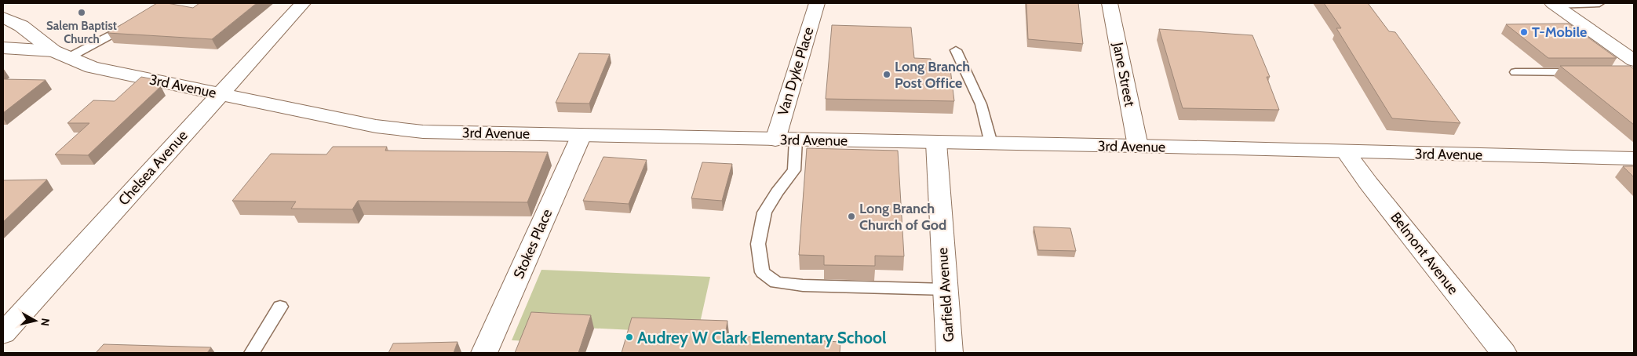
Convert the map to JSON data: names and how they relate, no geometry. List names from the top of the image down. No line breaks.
{"streets":{"street":["Van Dyke Place","Jane Street","3rd Avenue","Chelsea Avenue","Stokes Place","Belmont Avenue","Garfield Avenue"]},"crossings":[["Van Dyke Place","3rd Avenue"],["Jane Street","3rd Avenue"],["3rd Avenue","Chelsea Avenue"],["3rd Avenue","Stokes Place"],["3rd Avenue","Belmont Avenue"],["3rd Avenue","Garfield Avenue"]],"places":["Salem Baptist Church","T-Mobile","Long Branch Post Office","Long Branch Church of God","Audrey W Clark Elementary School"],"north":"right"}
